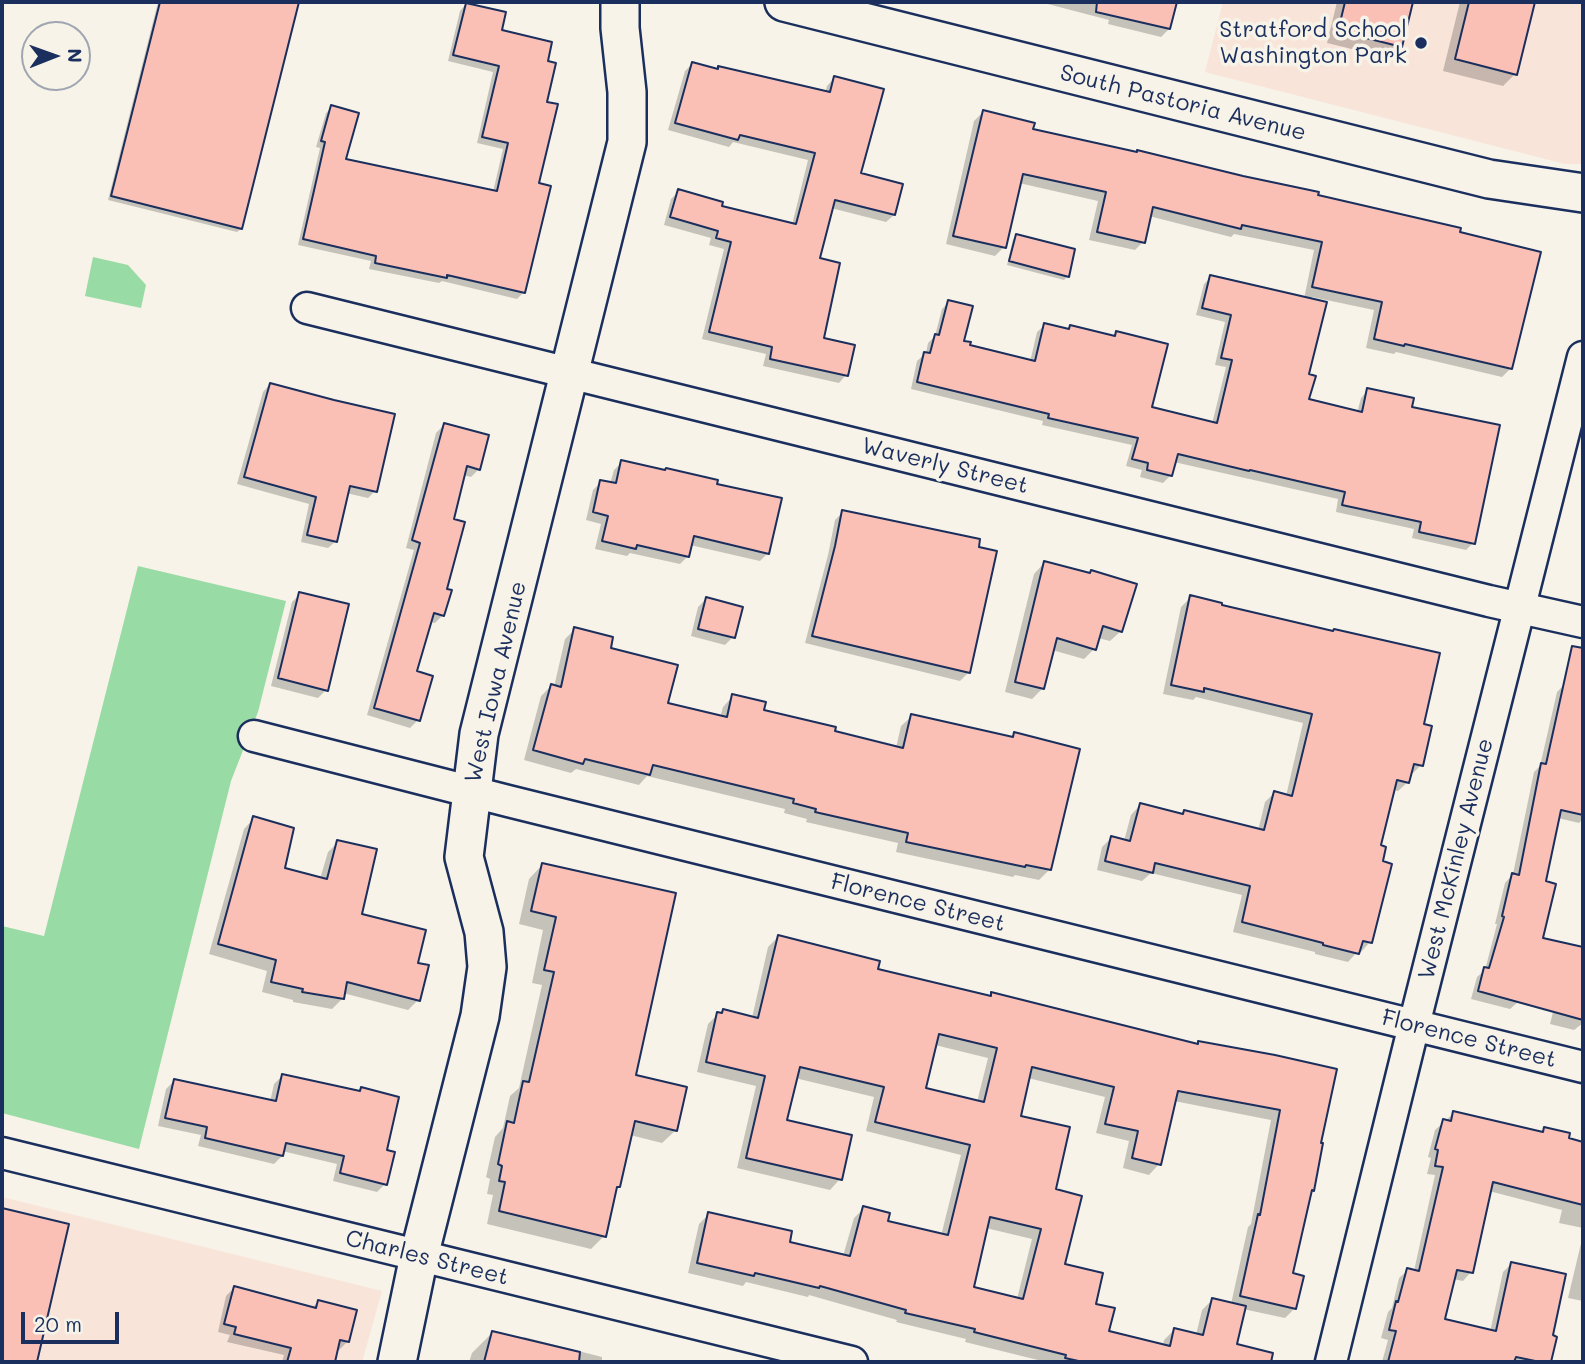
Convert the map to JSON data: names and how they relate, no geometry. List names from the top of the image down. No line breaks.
{"streets":{"street":["South Pastoria Avenue","Waverly Street","West Iowa Avenue","West McKinley Avenue","Florence Street","Charles Street"]},"crossings":[["Waverly Street","West Iowa Avenue"],["Waverly Street","West McKinley Avenue"],["West Iowa Avenue","Florence Street"],["West Iowa Avenue","Charles Street"],["West McKinley Avenue","Florence Street"]],"places":["Stratford School Washington Park"],"scale_bar":"20 m","north":"right"}
